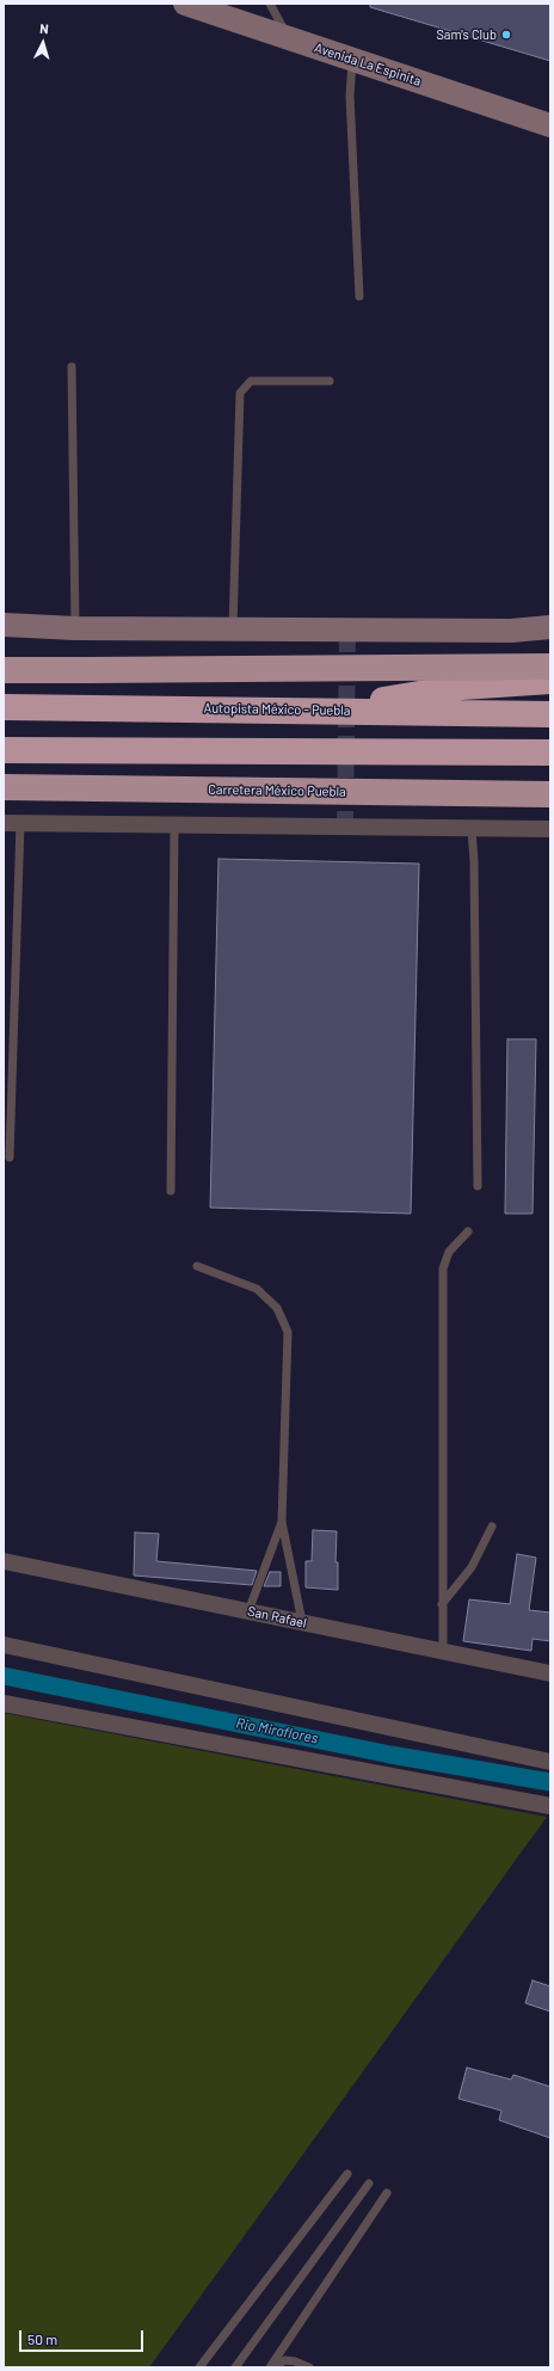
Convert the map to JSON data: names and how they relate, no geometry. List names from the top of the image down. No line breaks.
{"streets":{"highway":["Autopista México - Puebla","Carretera México Puebla"],"main road":["Avenida La Espinita"],"street":["San Rafael"]},"water":["Rio Miraflores"],"places":["Sam's Club"],"scale_bar":"50 m","north":"top"}
